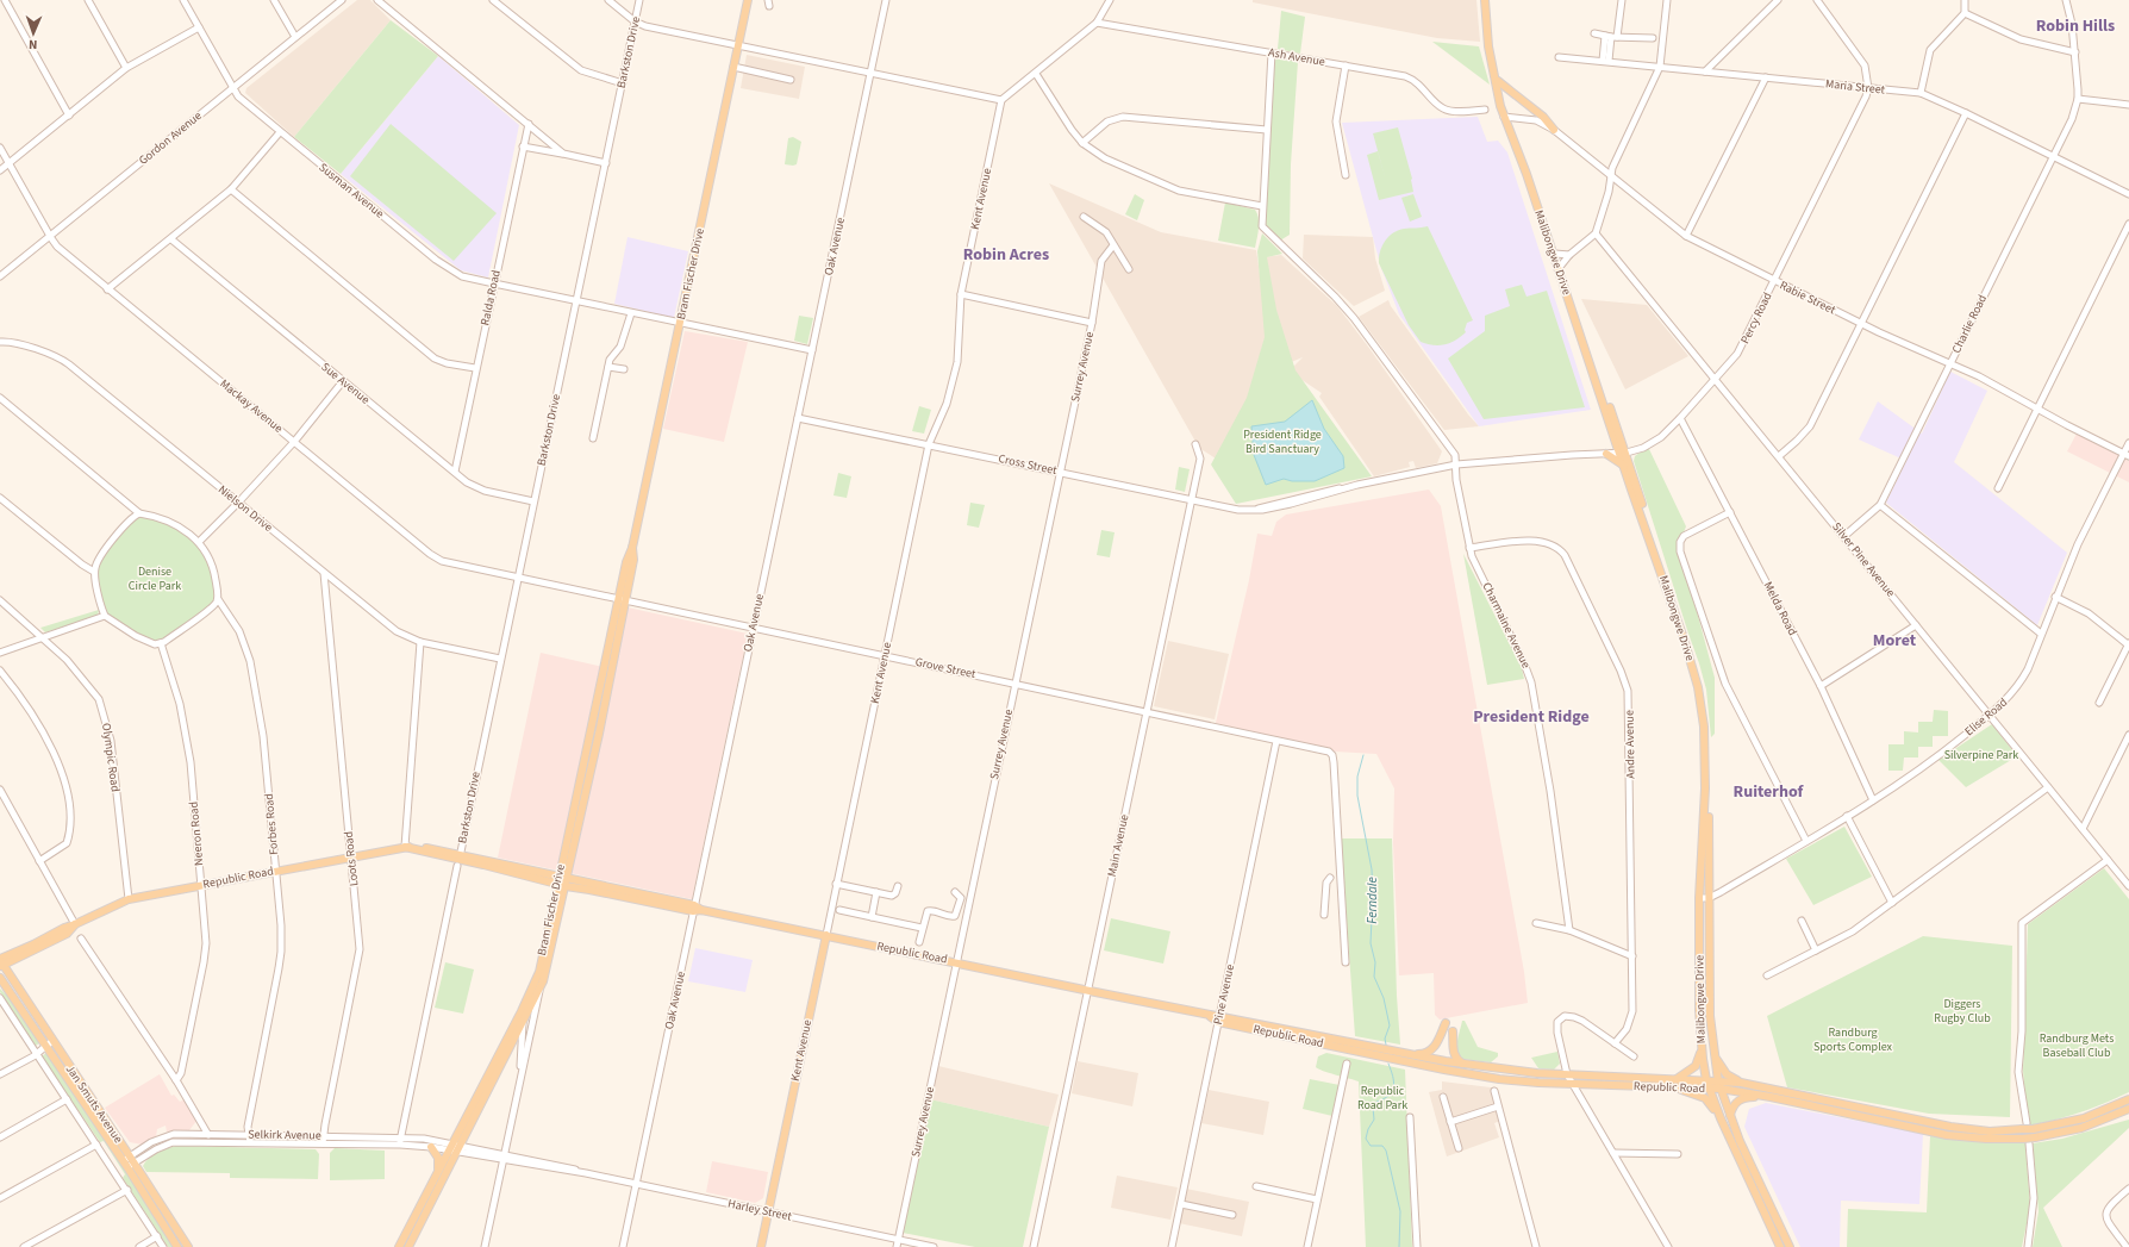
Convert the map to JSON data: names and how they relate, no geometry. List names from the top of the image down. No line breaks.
{"streets":{"main road":["Kent Avenue","Malibongwe Drive","Bram Fischer Drive","Republic Road","Jan Smuts Avenue"],"street":["Barkston Drive","Ash Avenue","Maria Street","Gordon Avenue","Susman Avenue","Oak Avenue","Ralda Road","Rabie Street","Percy Road","Charlie Road","Surrey Avenue","Sue Avenue","Mackay Avenue","Cross Street","Nielson Drive","Silver Pine Avenue","Melda Road","Charmaine Avenue","Grove Street","Elise Road","Andre Avenue","Olympic Road","Forbes Road","Neeron Road","Main Avenue","Loots Road","Pine Avenue","Selkirk Avenue","Harley Street"]},"crossings":[["Barkston Drive","Susman Avenue"],["Barkston Drive","Sue Avenue"],["Barkston Drive","Mackay Avenue"],["Barkston Drive","Nielson Drive"],["Barkston Drive","Republic Road"],["Barkston Drive","Selkirk Avenue"],["Ash Avenue","Charmaine Avenue"],["Maria Street","Percy Road"],["Maria Street","Charlie Road"],["Gordon Avenue","Susman Avenue"],["Gordon Avenue","Mackay Avenue"],["Susman Avenue","Oak Avenue"],["Susman Avenue","Bram Fischer Drive"],["Susman Avenue","Ralda Road"],["Kent Avenue","Cross Street"],["Kent Avenue","Grove Street"],["Kent Avenue","Republic Road"],["Kent Avenue","Harley Street"],["Oak Avenue","Cross Street"],["Oak Avenue","Grove Street"],["Oak Avenue","Republic Road"],["Oak Avenue","Harley Street"],["Malibongwe Drive","Rabie Street"],["Malibongwe Drive","Percy Road"],["Malibongwe Drive","Cross Street"],["Malibongwe Drive","Elise Road"],["Malibongwe Drive","Republic Road"],["Bram Fischer Drive","Grove Street"],["Bram Fischer Drive","Republic Road"],["Bram Fischer Drive","Selkirk Avenue"],["Bram Fischer Drive","Harley Street"],["Ralda Road","Sue Avenue"],["Rabie Street","Percy Road"],["Rabie Street","Charlie Road"],["Rabie Street","Elise Road"],["Percy Road","Cross Street"],["Percy Road","Silver Pine Avenue"],["Percy Road","Melda Road"],["Charlie Road","Silver Pine Avenue"],["Surrey Avenue","Cross Street"],["Surrey Avenue","Grove Street"],["Surrey Avenue","Republic Road"],["Surrey Avenue","Harley Street"],["Mackay Avenue","Grove Street"],["Cross Street","Charmaine Avenue"],["Cross Street","Main Avenue"],["Nielson Drive","Loots Road"],["Silver Pine Avenue","Elise Road"],["Melda Road","Elise Road"],["Charmaine Avenue","Andre Avenue"],["Grove Street","Main Avenue"],["Grove Street","Pine Avenue"],["Olympic Road","Republic Road"],["Forbes Road","Neeron Road"],["Forbes Road","Republic Road"],["Forbes Road","Selkirk Avenue"],["Neeron Road","Republic Road"],["Main Avenue","Republic Road"],["Loots Road","Republic Road"],["Loots Road","Selkirk Avenue"],["Republic Road","Pine Avenue"],["Republic Road","Jan Smuts Avenue"],["Jan Smuts Avenue","Selkirk Avenue"],["Selkirk Avenue","Harley Street"]],"districts":["Robin Hills","Robin Acres","Moret","President Ridge","Ruiterhof"],"water":["Ferndale"],"parks":["President Ridge Bird Sanctuary","Denise Circle Park","Silverpine Park","Diggers Rugby Club","Randburg Sports Complex","Randburg Mets Baseball Club","Republic Road Park"],"north":"bottom"}
